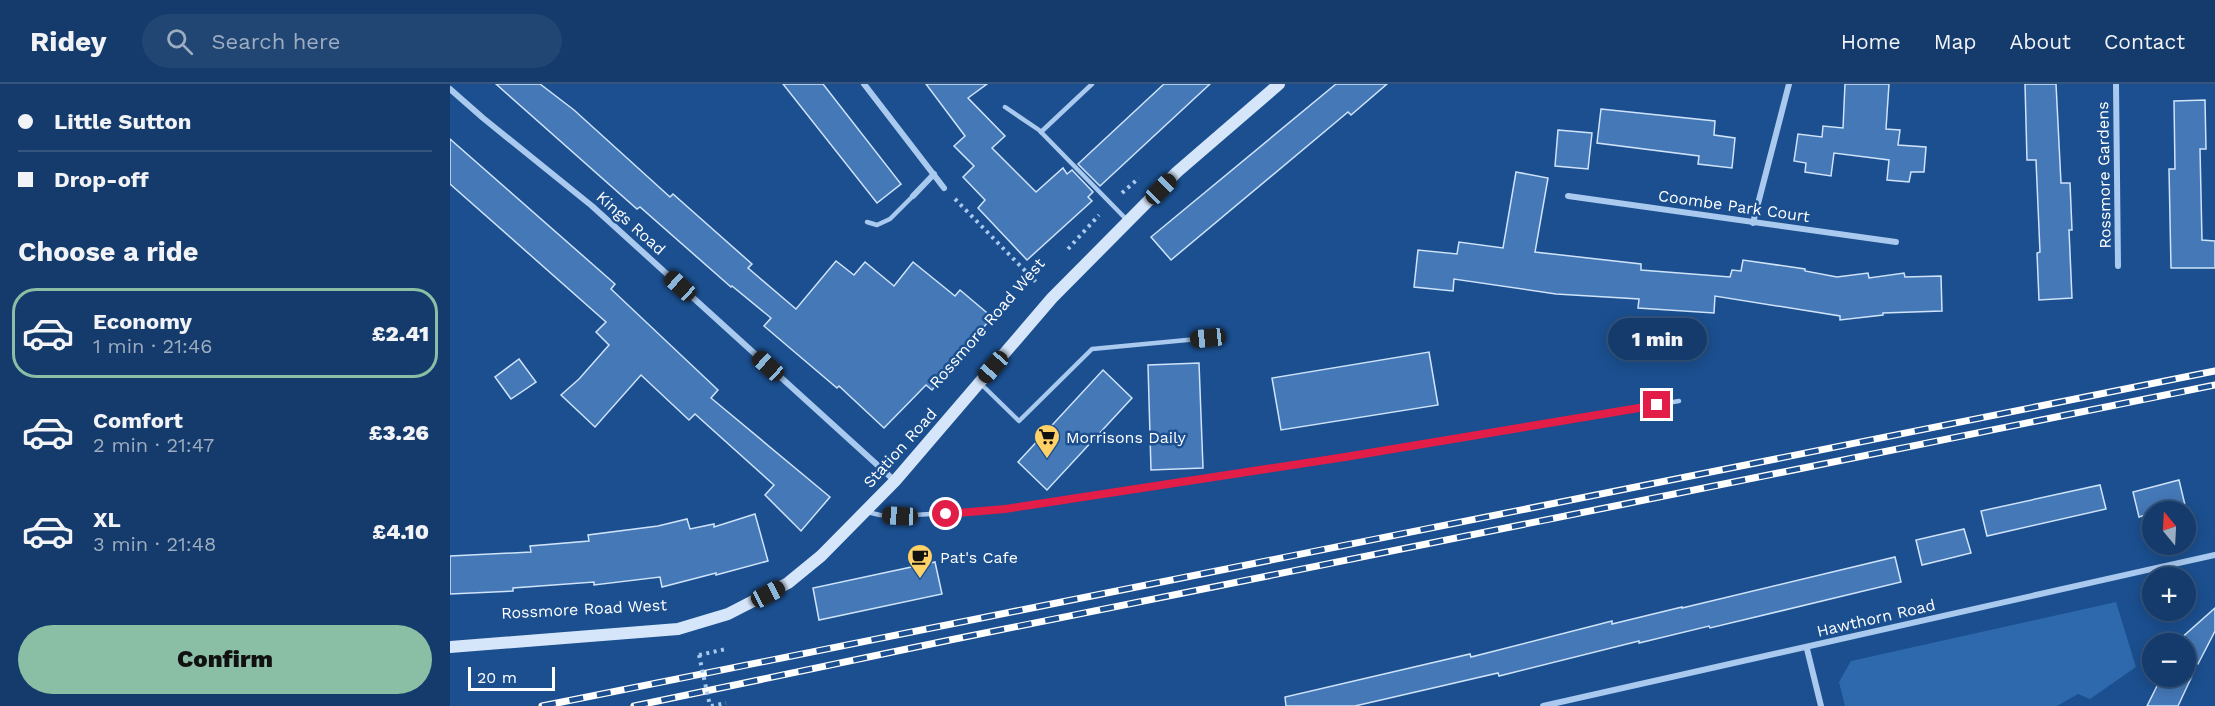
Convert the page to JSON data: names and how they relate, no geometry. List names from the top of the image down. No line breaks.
{"streets":{"main road":["Station Road"],"street":["Rossmore Gardens","Coombe Park Court","Kings Road","Hawthorn Road"],"path":["Rossmore Road West"]},"crossings":[["Kings Road","Station Road"]],"places":{"supermarket":["Morrisons Daily"],"cafe":["Pat's Cafe"]},"scale_bar":"20 m","north":"top","page":{"header":"Ridey","search":"Search here","nav":["Home","Map","About","Contact"],"banner":["Little Sutton","Drop-off"],"heading":"Choose a ride","list":[{"name":"Economy","note":"1 min · 21:46","value":"£2.41"},{"name":"Comfort","note":"2 min · 21:47","value":"£3.26"},{"name":"XL","note":"3 min · 21:48","value":"£4.10"}],"bubble":"1 min","map_buttons":["+","−"],"buttons":"Confirm","scale":"20 m"}}
